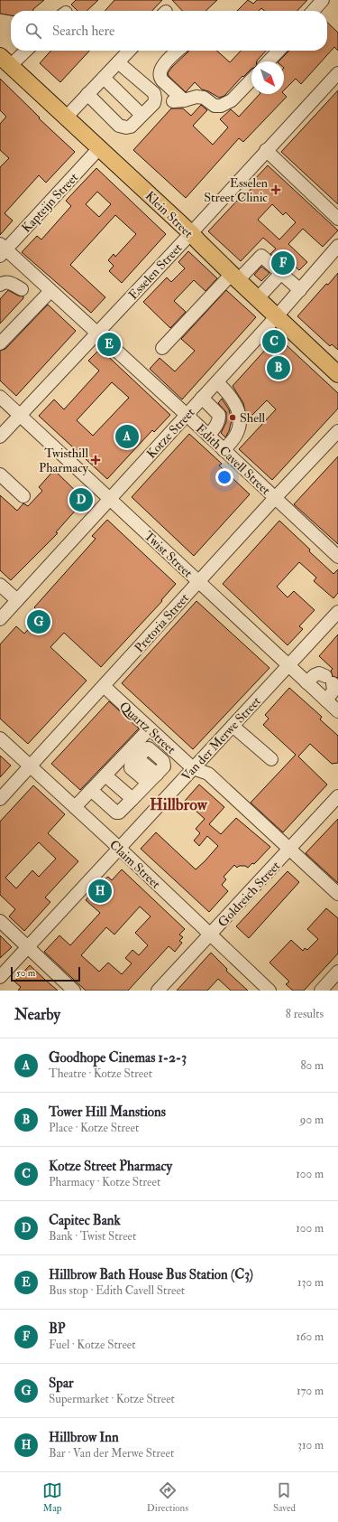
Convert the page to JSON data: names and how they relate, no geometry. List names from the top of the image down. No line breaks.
{"streets":{"main road":["Klein Street"],"street":["Kapteijn Street","Esselen Street","Kotze Street","Edith Cavell Street","Twist Street","Pretoria Street","Quartz Street","Van der Merwe Street","Claim Street","Goldreich Street"]},"crossings":[["Kapteijn Street","Klein Street"],["Kapteijn Street","Edith Cavell Street"],["Klein Street","Esselen Street"],["Klein Street","Kotze Street"],["Esselen Street","Edith Cavell Street"],["Esselen Street","Twist Street"],["Kotze Street","Edith Cavell Street"],["Kotze Street","Twist Street"],["Edith Cavell Street","Pretoria Street"],["Twist Street","Pretoria Street"],["Twist Street","Van der Merwe Street"],["Pretoria Street","Quartz Street"],["Pretoria Street","Claim Street"],["Quartz Street","Van der Merwe Street"],["Van der Merwe Street","Claim Street"],["Claim Street","Goldreich Street"]],"districts":["Hillbrow"],"places":{"health":["Esselen Street Clinic","Twisthill Pharmacy"],"other":["Shell"]},"scale_bar":"50 m","north":"bottom right","page":{"search":"Search here","pins":["F","C","E","B","A","D","G","H"],"scale":"50 m","heading":["Nearby","8 results"],"list":[{"mark":"A","name":"Goodhope Cinemas 1-2-3","note":"Theatre · Kotze Street","value":"80 m"},{"mark":"B","name":"Tower Hill Manstions","note":"Place · Kotze Street","value":"90 m"},{"mark":"C","name":"Kotze Street Pharmacy","note":"Pharmacy · Kotze Street","value":"100 m"},{"mark":"D","name":"Capitec Bank","note":"Bank · Twist Street","value":"100 m"},{"mark":"E","name":"Hillbrow Bath House Bus Station (C3)","note":"Bus stop · Edith Cavell Street","value":"130 m"},{"mark":"F","name":"BP","note":"Fuel · Kotze Street","value":"160 m"},{"mark":"G","name":"Spar","note":"Supermarket · Kotze Street","value":"170 m"},{"mark":"H","name":"Hillbrow Inn","note":"Bar · Van der Merwe Street","value":"310 m"}],"nav":["Map","Directions","Saved"]}}
